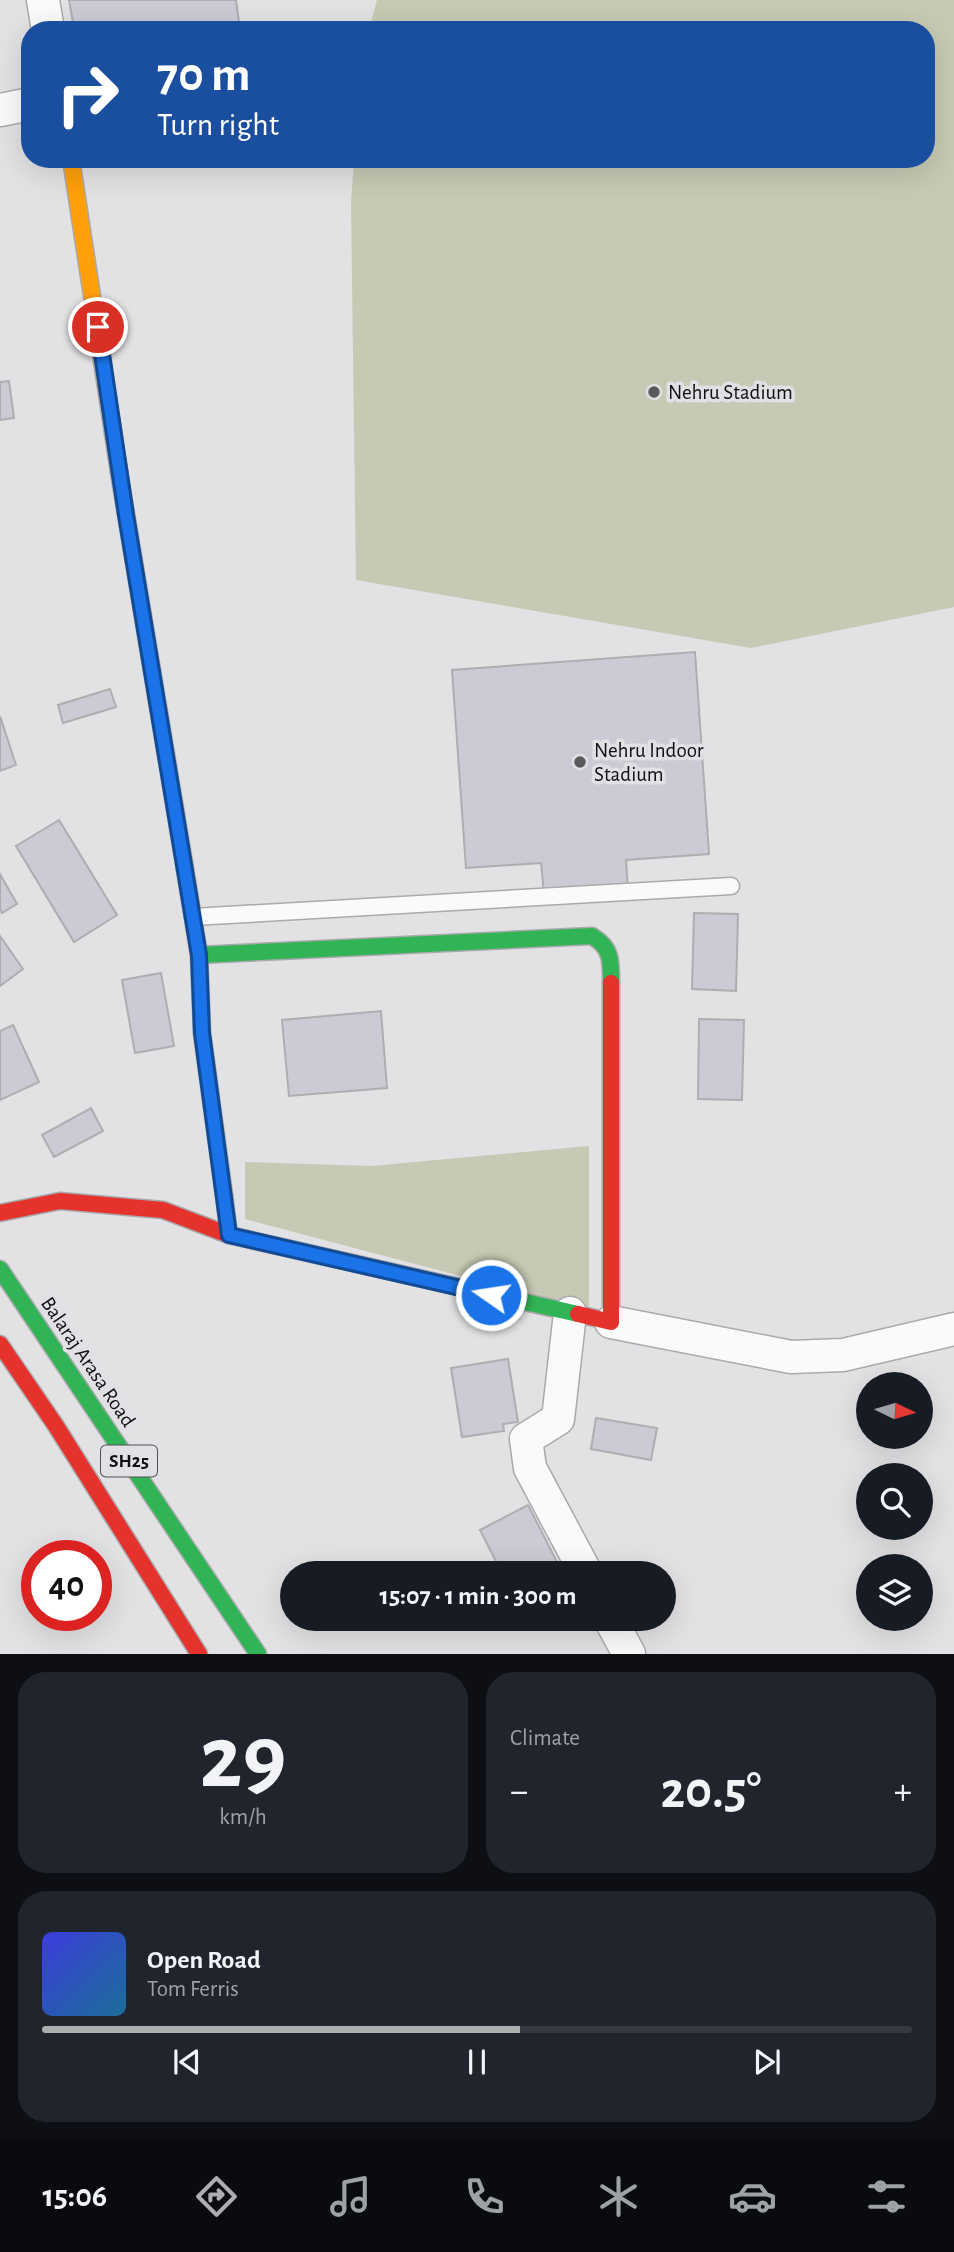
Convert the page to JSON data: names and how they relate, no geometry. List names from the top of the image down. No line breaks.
{"streets":{"street":["Balaraj Arasa Road","SH25"]},"places":["Nehru Stadium","Nehru Indoor Stadium"],"north":"right","page":{"turn":["70 m","Turn right"],"limit":"40","trip":"15:07 · 1 min · 300 m","tile":[["29","km/h"],"Climate"],"heat":["−","20.5°","+"],"song":["Open Road","Tom Ferris"],"tabs":"15:06"}}
